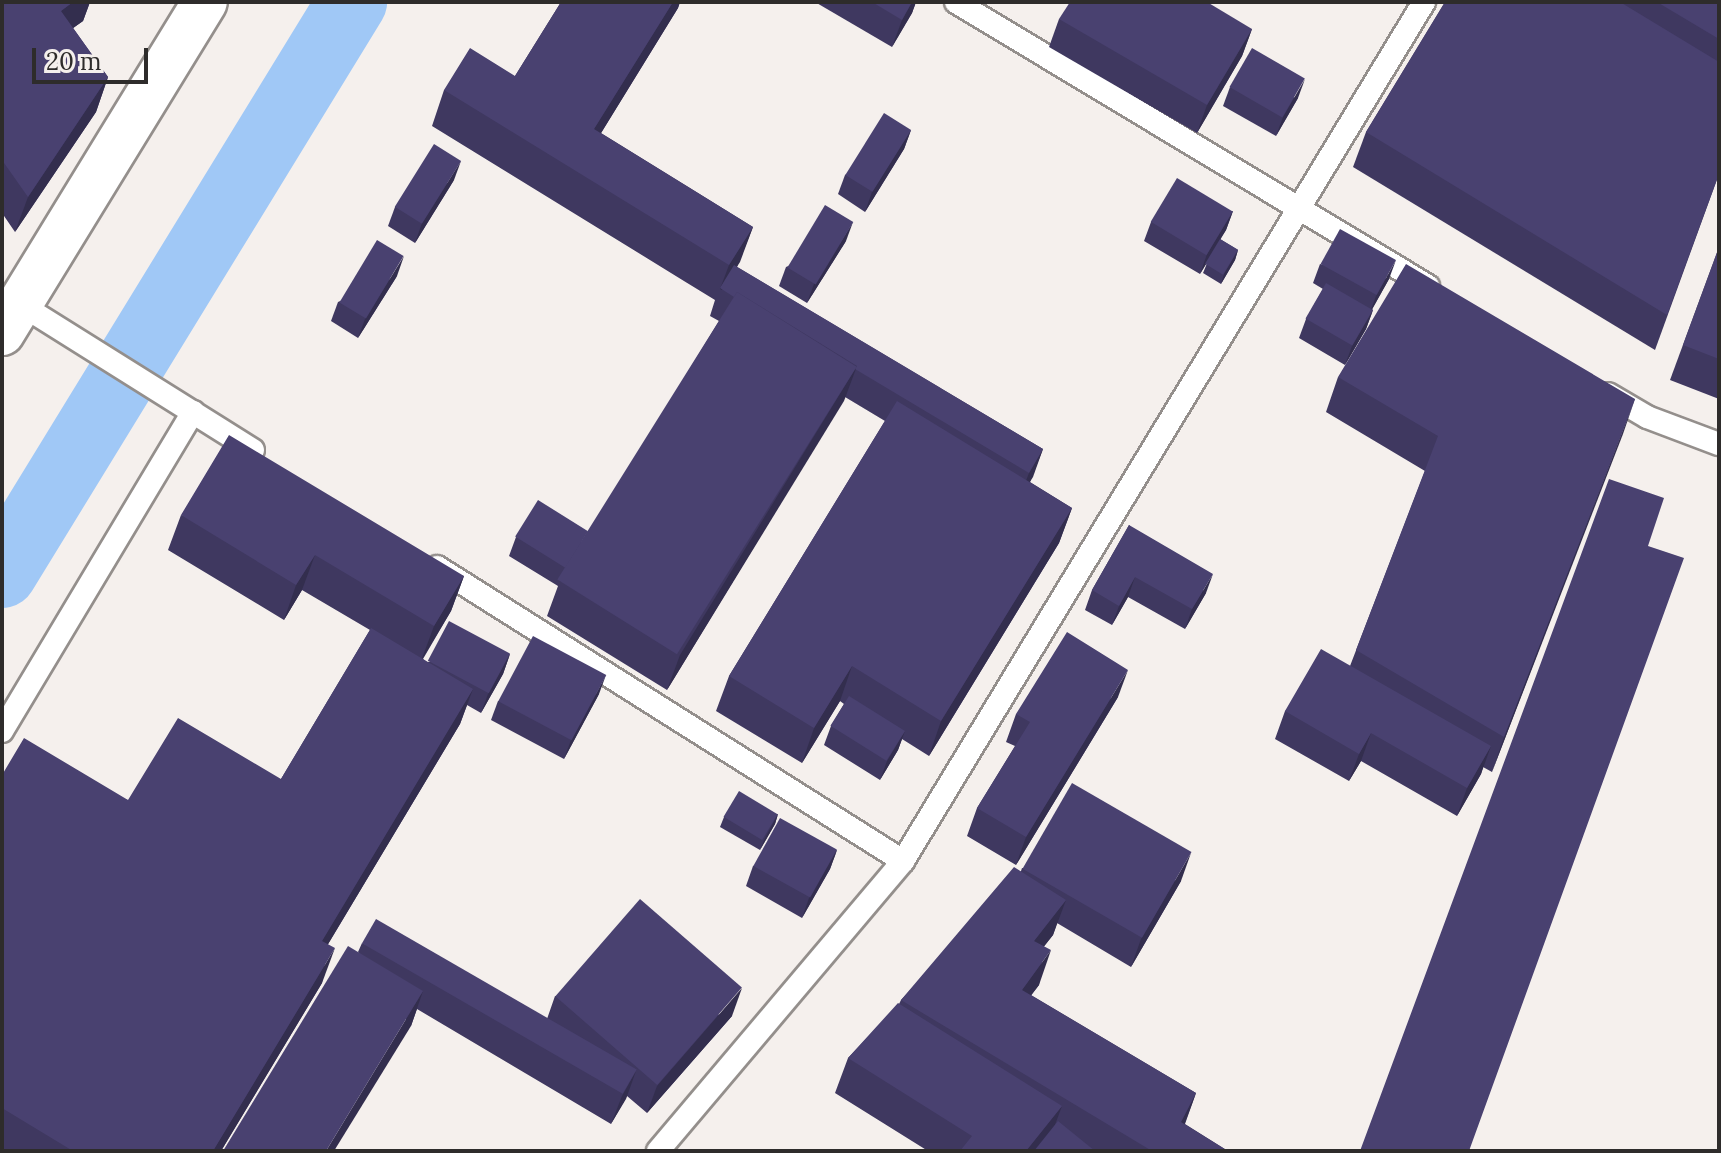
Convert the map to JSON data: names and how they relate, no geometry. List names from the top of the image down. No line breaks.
{"scale_bar":"20 m"}
